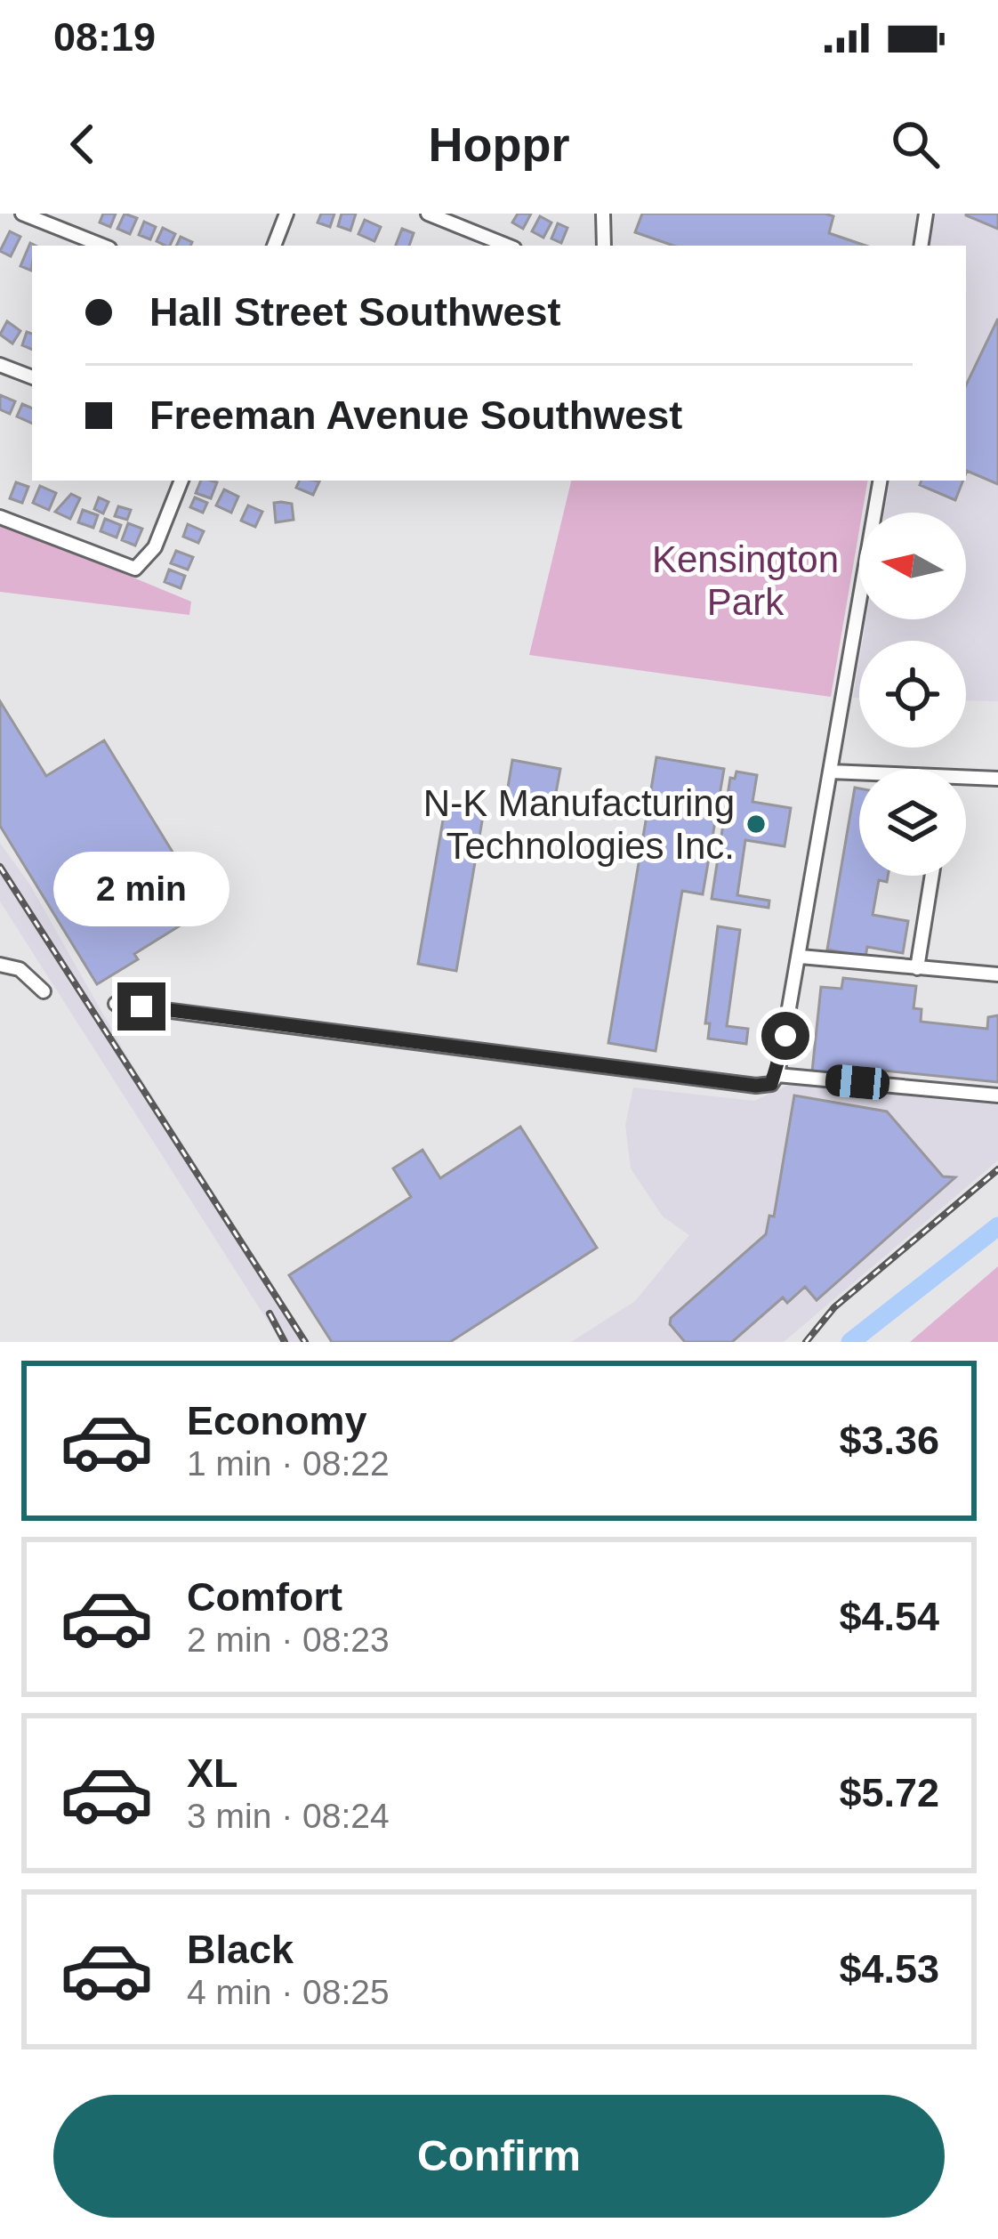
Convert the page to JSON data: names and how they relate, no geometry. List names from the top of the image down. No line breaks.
{"parks":["Kensington Park"],"places":["N-K Manufacturing Technologies Inc."],"north":"left","page":{"status":"08:19","header":"Hoppr","banner":["Hall Street Southwest","Freeman Avenue Southwest"],"bubble":"2 min","list":[{"name":"Economy","note":"1 min · 08:22","value":"$3.36"},{"name":"Comfort","note":"2 min · 08:23","value":"$4.54"},{"name":"XL","note":"3 min · 08:24","value":"$5.72"},{"name":"Black","note":"4 min · 08:25","value":"$4.53"}],"buttons":"Confirm"}}
